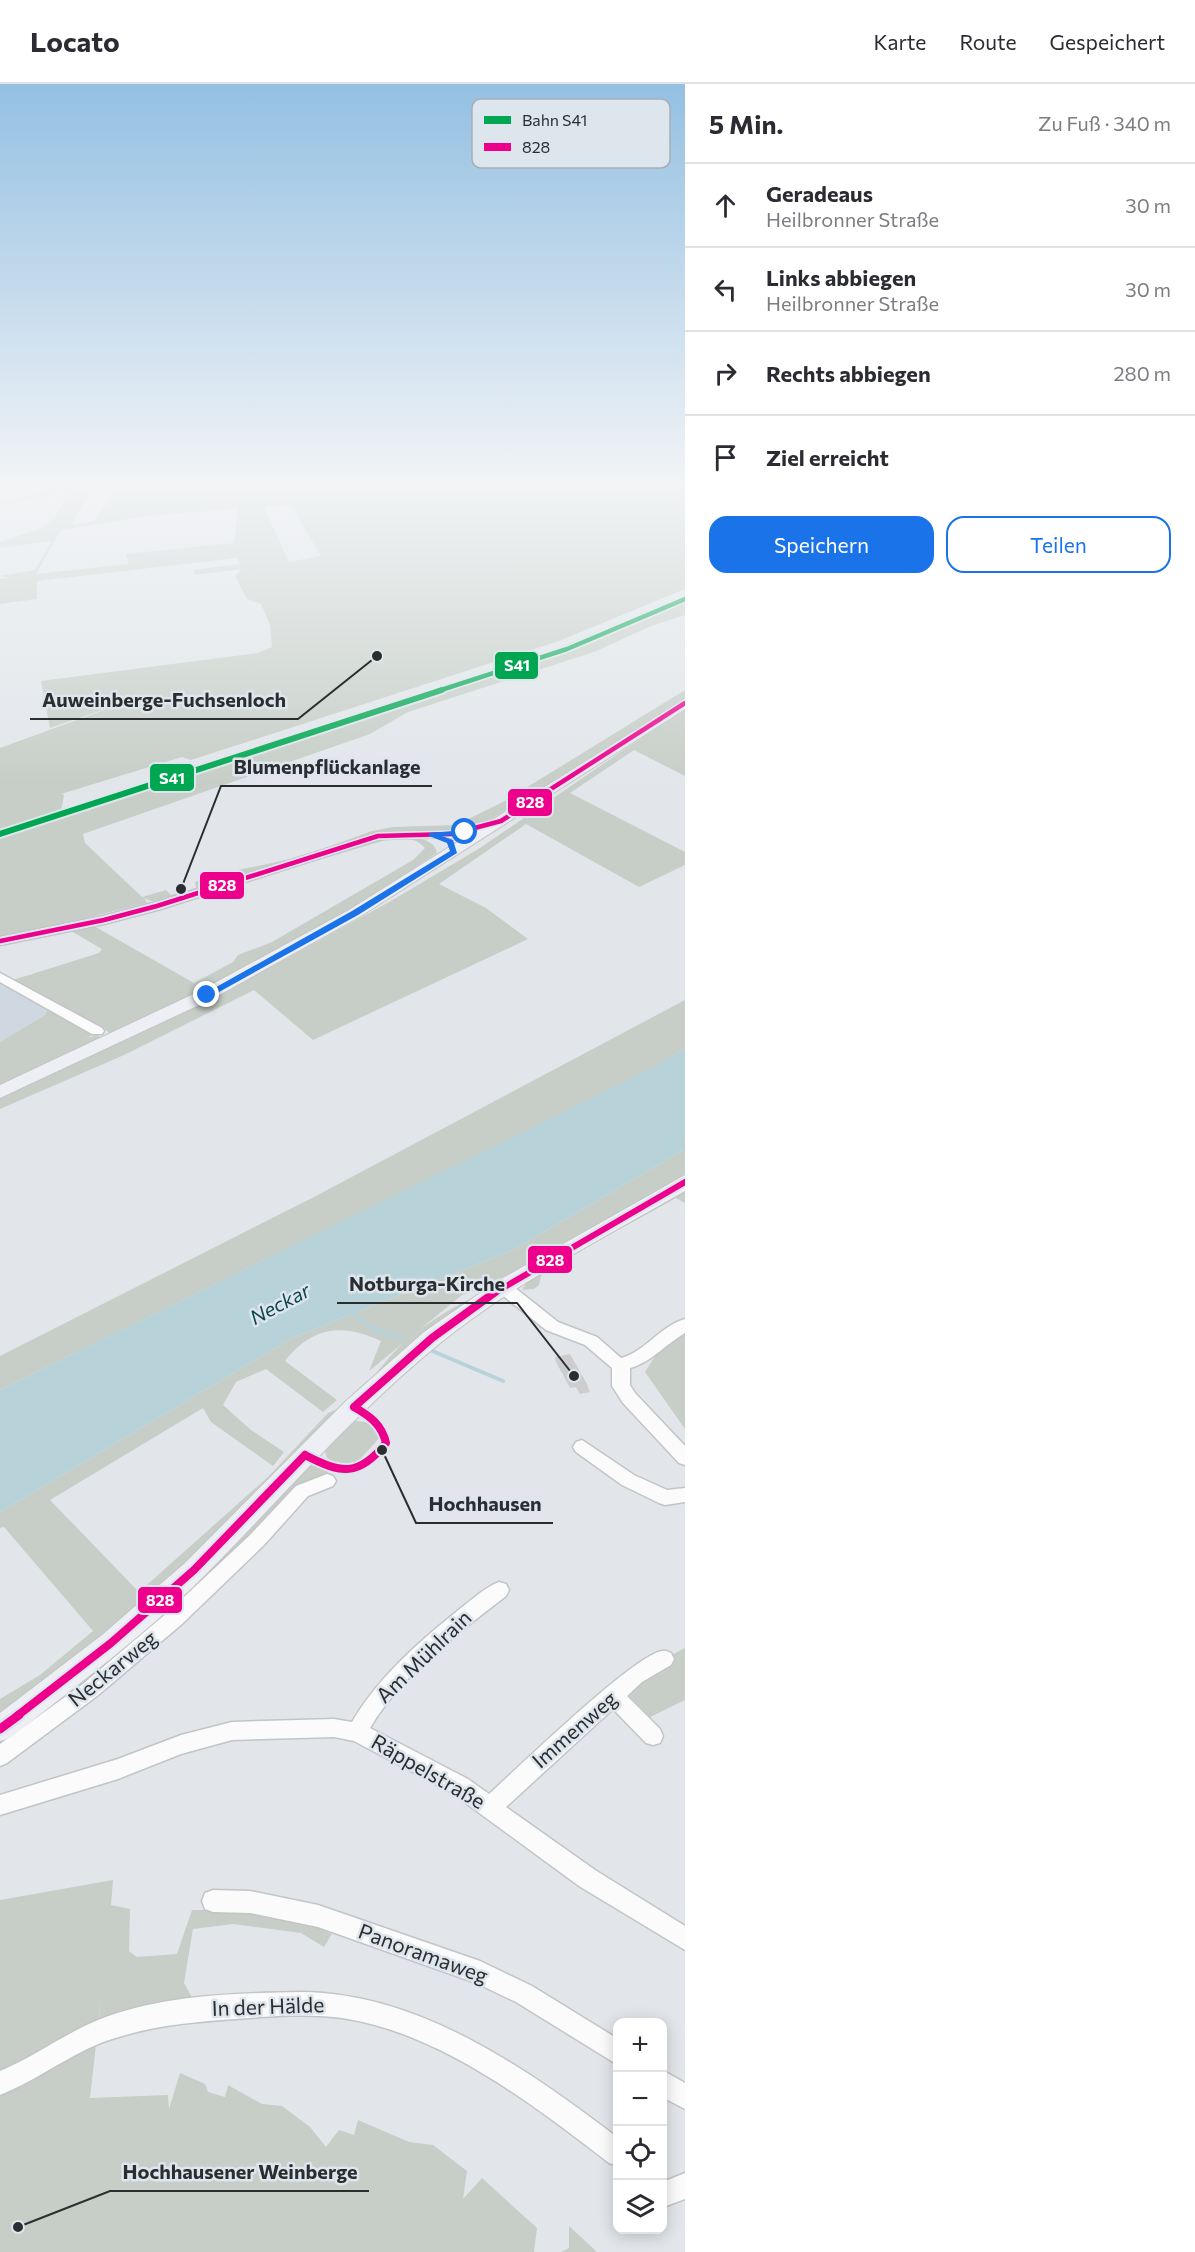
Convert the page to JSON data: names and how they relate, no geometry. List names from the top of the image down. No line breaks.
{"streets":{"street":["Am Mühlrain","Neckarweg","Immenweg","Räppelstraße","Panoramaweg","In der Hälde"]},"crossings":[["Am Mühlrain","Räppelstraße"],["Immenweg","Räppelstraße"]],"water":["Neckar"],"places":["Auweinberge-Fuchsenloch","Blumenpflückanlage","Notburga-Kirche","Hochhausen","Hochhausener Weinberge"],"lines":["rail line S41","transit line 828"],"legend":["Bahn S41","828"],"page":{"header":"Locato","nav":["Karte","Route","Gespeichert"],"heading":["5 Min.","Zu Fuß · 340 m"],"list":[["Geradeaus","Heilbronner Straße","30 m"],["Links abbiegen","Heilbronner Straße","30 m"],["Rechts abbiegen","280 m"],"Ziel erreicht"],"buttons":["Speichern","Teilen"],"map_buttons":["+","−"]}}
